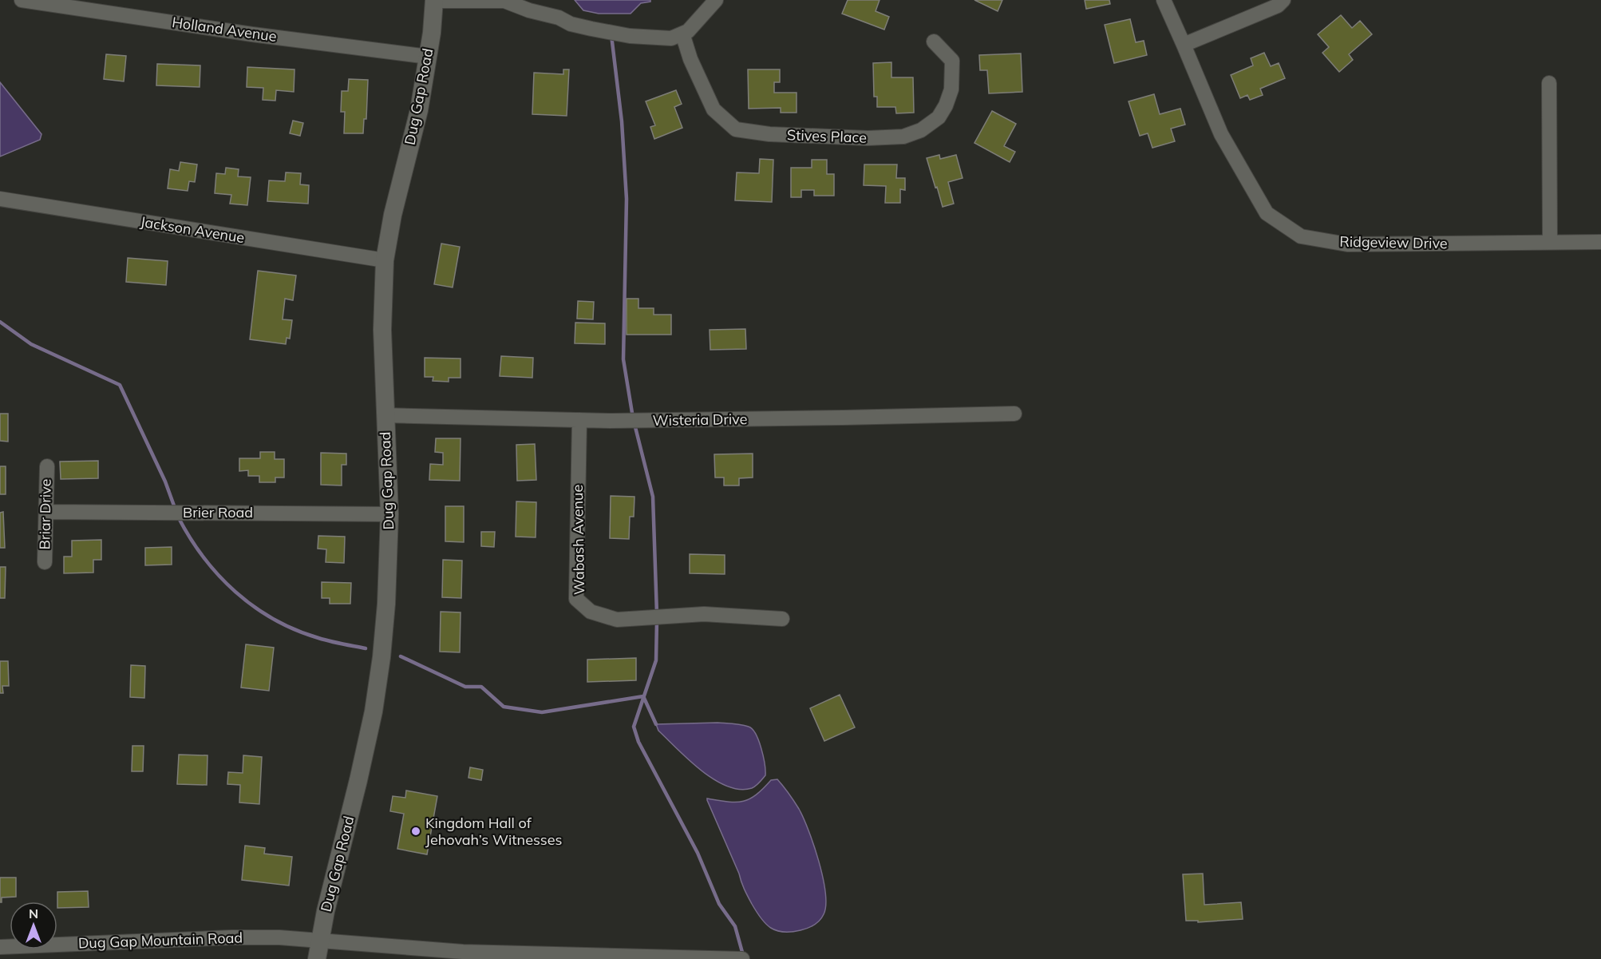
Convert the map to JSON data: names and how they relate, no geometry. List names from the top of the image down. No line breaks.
{"streets":{"street":["Holland Avenue","Dug Gap Road","Stives Place","Jackson Avenue","Ridgeview Drive","Wisteria Drive","Brier Road","Briar Drive","Wabash Avenue","Dug Gap Mountain Road"]},"crossings":[["Holland Avenue","Dug Gap Road"],["Dug Gap Road","Jackson Avenue"],["Dug Gap Road","Wisteria Drive"],["Dug Gap Road","Brier Road"],["Dug Gap Road","Dug Gap Mountain Road"],["Wisteria Drive","Wabash Avenue"],["Brier Road","Briar Drive"]],"places":["Kingdom Hall of Jehovah’s Witnesses"],"north":"top"}
